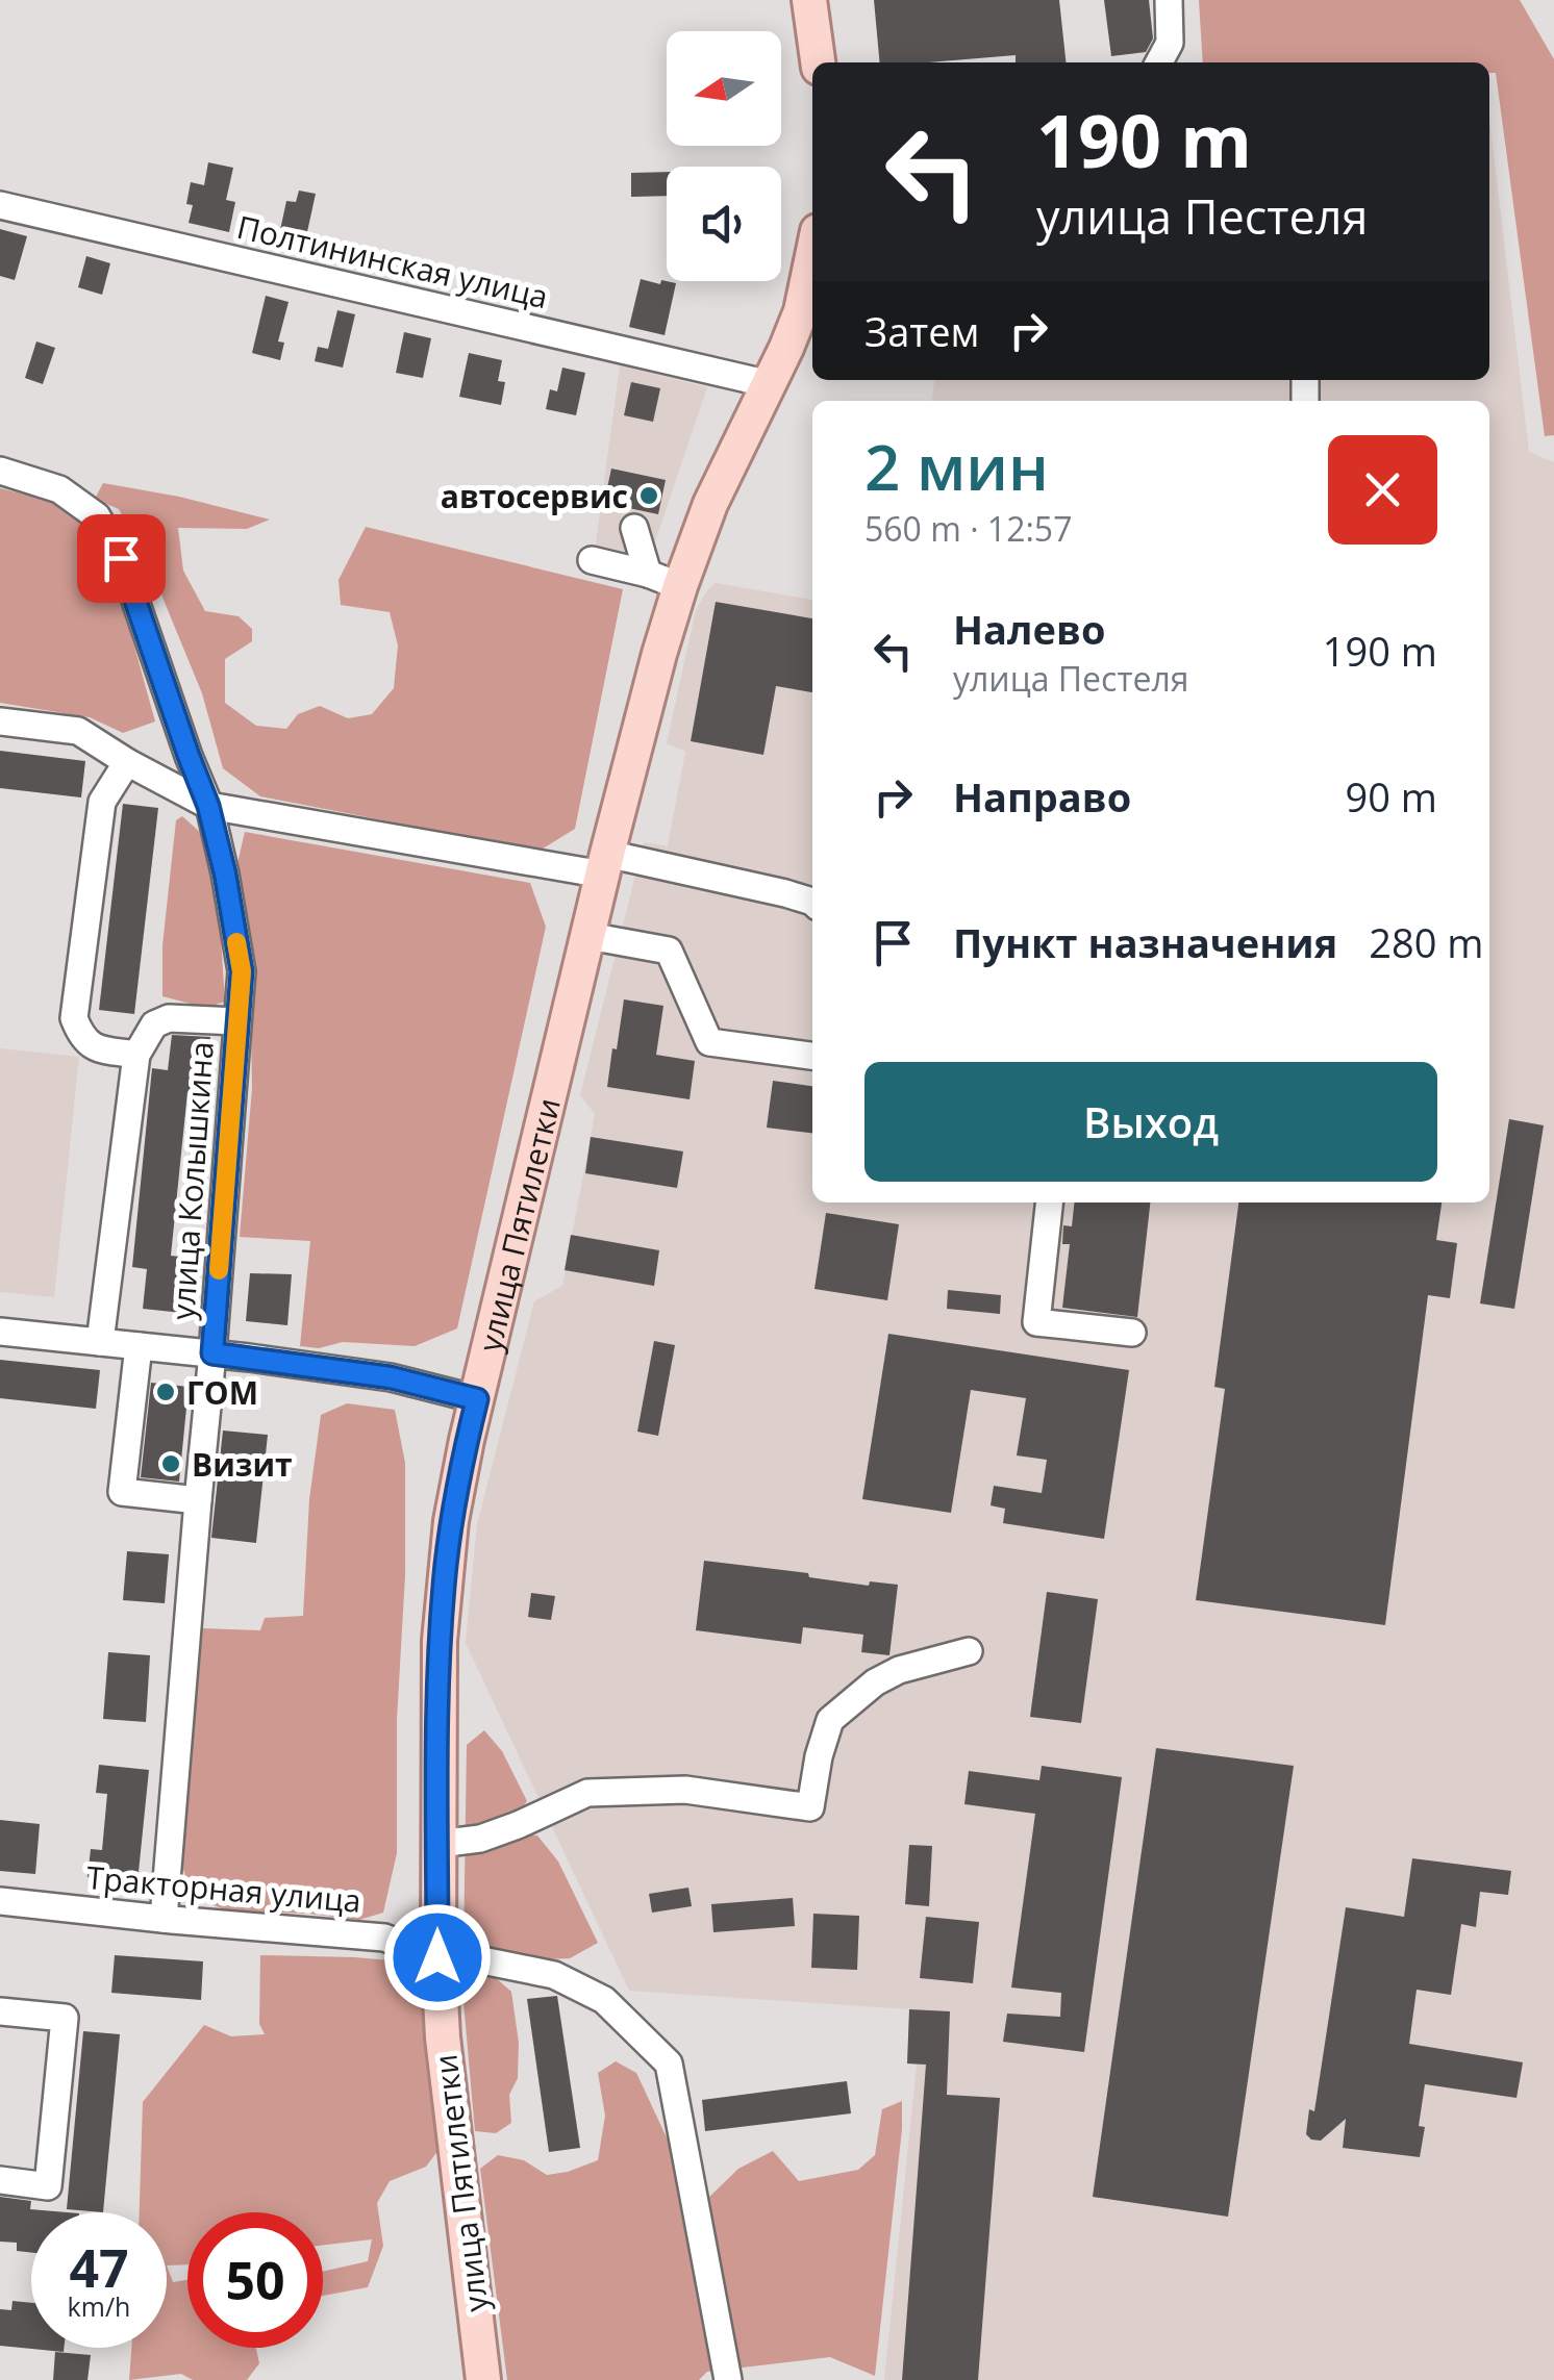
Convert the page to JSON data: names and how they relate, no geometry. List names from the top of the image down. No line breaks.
{"streets":{"main road":["улица Пятилетки"],"street":["Полтининская улица","улица Колышкина","Тракторная улица"]},"crossings":[["Полтининская улица","улица Пятилетки"],["улица Колышкина","Тракторная улица"],["улица Пятилетки","Тракторная улица"]],"places":["автосервис","ГОМ","Визит"],"north":"left","page":{"turn":["190 m","улица Пестеля"],"then":"Затем","heading":["2 мин","560 m · 12:57"],"list":[{"name":"Налево","note":"улица Пестеля","value":"190 m"},{"name":"Направо","value":"90 m"},{"name":"Пункт назначения","value":"280 m"}],"buttons":"Выход","speed":"47 km/h","limit":"50"}}
